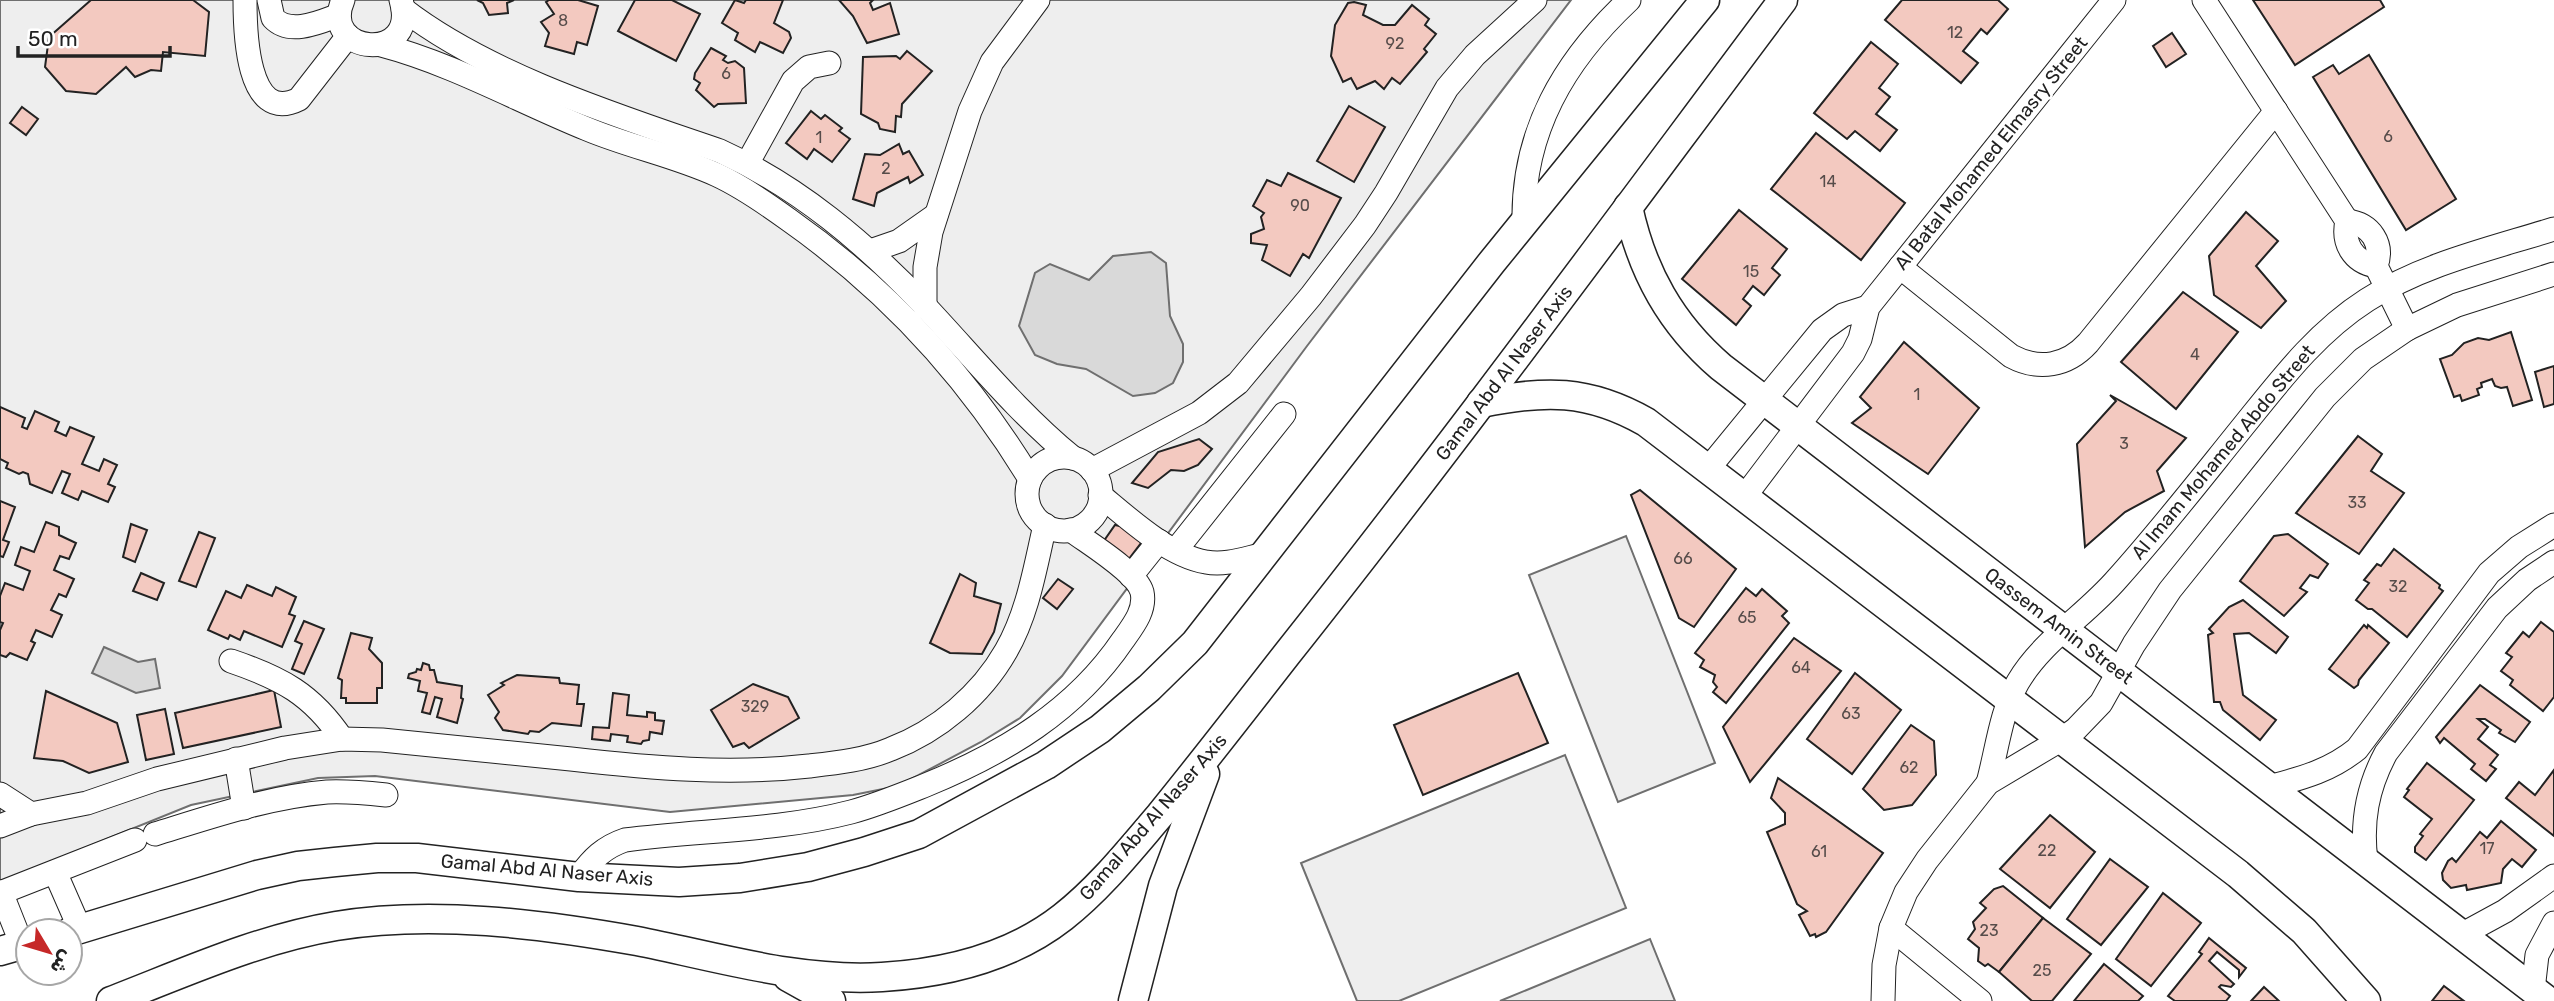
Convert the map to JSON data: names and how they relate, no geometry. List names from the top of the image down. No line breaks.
{"streets":{"main road":["Gamal Abd Al Naser Axis","Qassem Amin Street"],"street":["Al Batal Mohamed Elmasry Street","Al Imam Mohamed Abdo Street"]},"crossings":[["Al Batal Mohamed Elmasry Street","Qassem Amin Street"],["Gamal Abd Al Naser Axis","Qassem Amin Street"],["Al Imam Mohamed Abdo Street","Qassem Amin Street"]],"house_numbers":["8","12","92","6","6","1","2","14","90","15","4","1","3","33","66","32","65","64","329","63","62","17","22","61","23","25"],"scale_bar":"50 m","north":"bottom right"}
